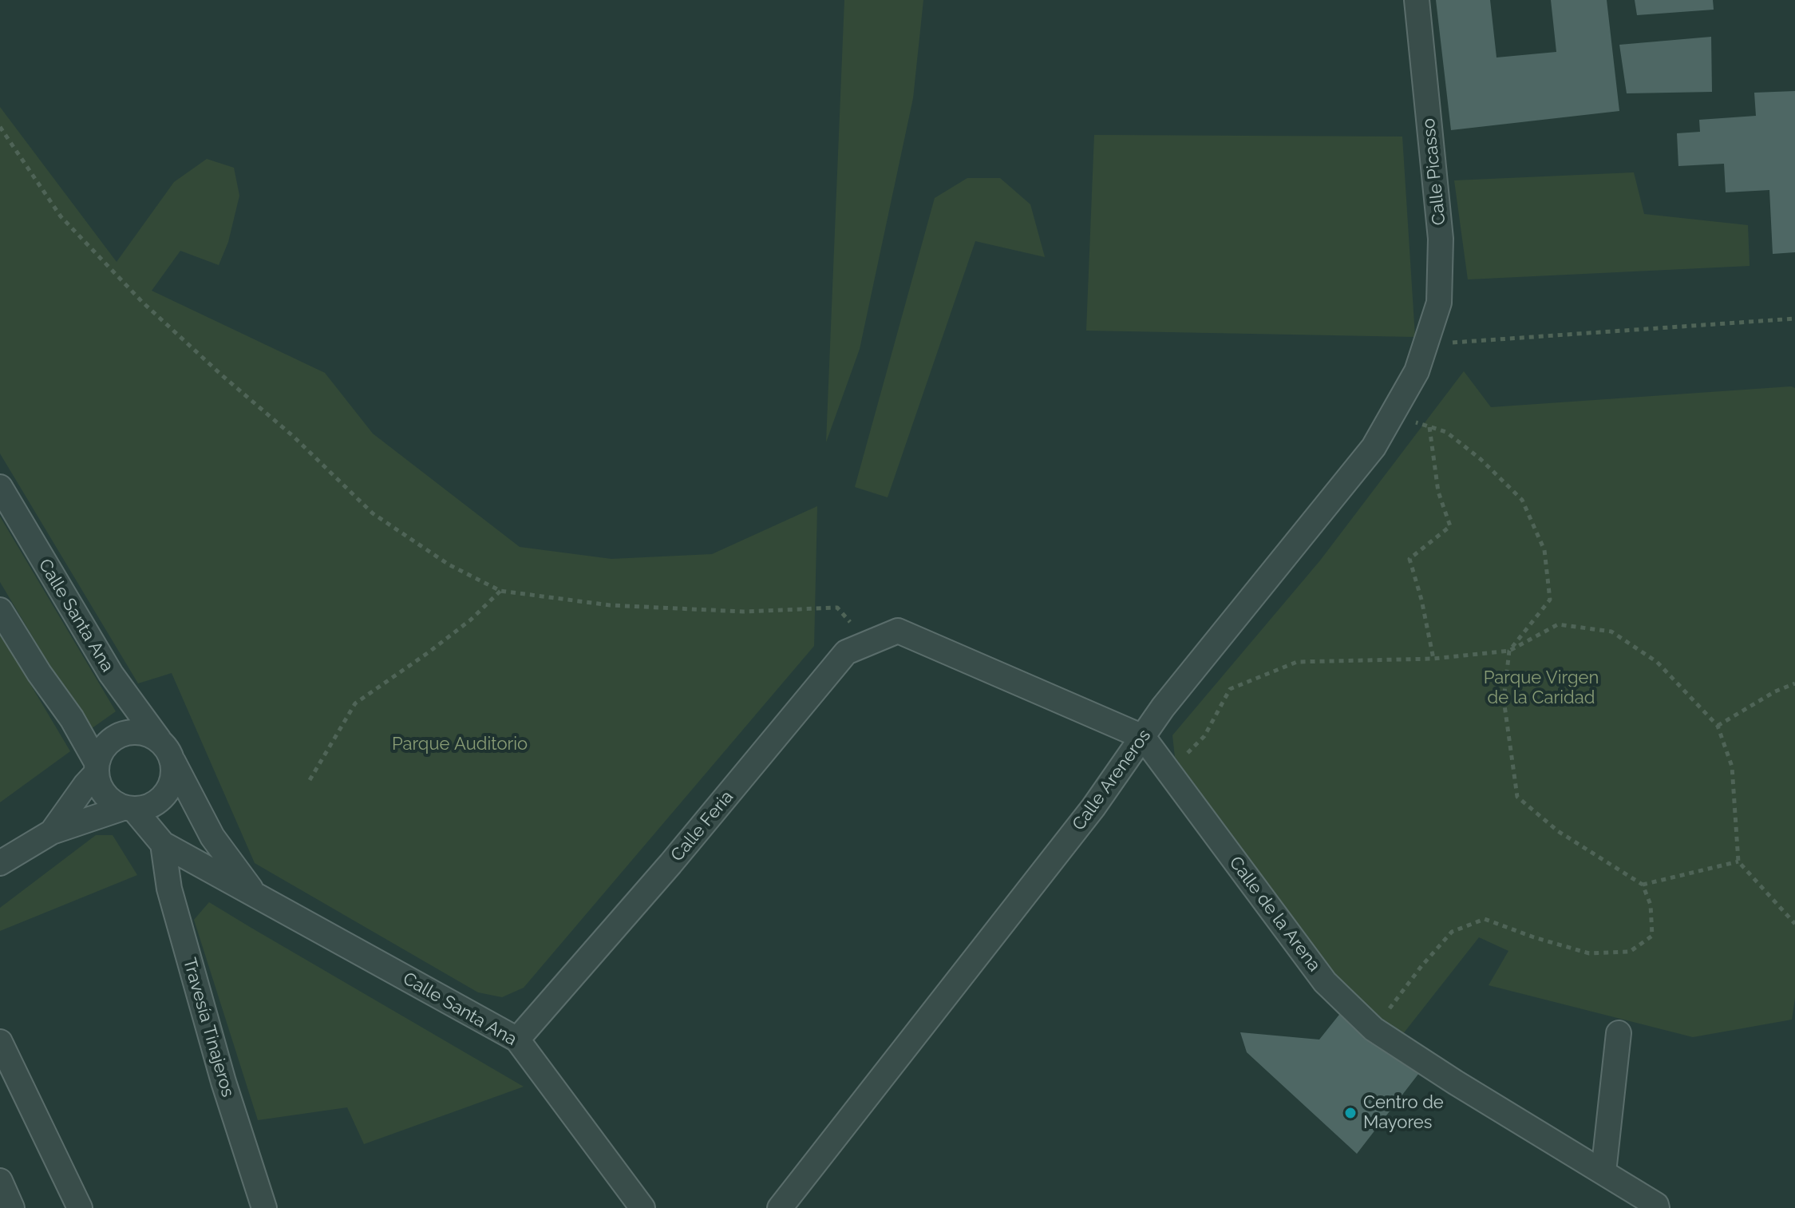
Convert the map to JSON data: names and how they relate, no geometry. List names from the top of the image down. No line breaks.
{"streets":{"street":["Calle Picasso","Calle Santa Ana","Calle Areneros","Calle Feria","Calle de la Arena","Travesía Tinajeros"]},"crossings":[["Calle Picasso","Calle Areneros"],["Calle Santa Ana","Calle Feria"],["Calle Santa Ana","Travesía Tinajeros"],["Calle Areneros","Calle de la Arena"],["Calle Feria","Calle de la Arena"]],"parks":["Parque Virgen de la Caridad","Parque Auditorio"],"places":["Centro de Mayores"]}
